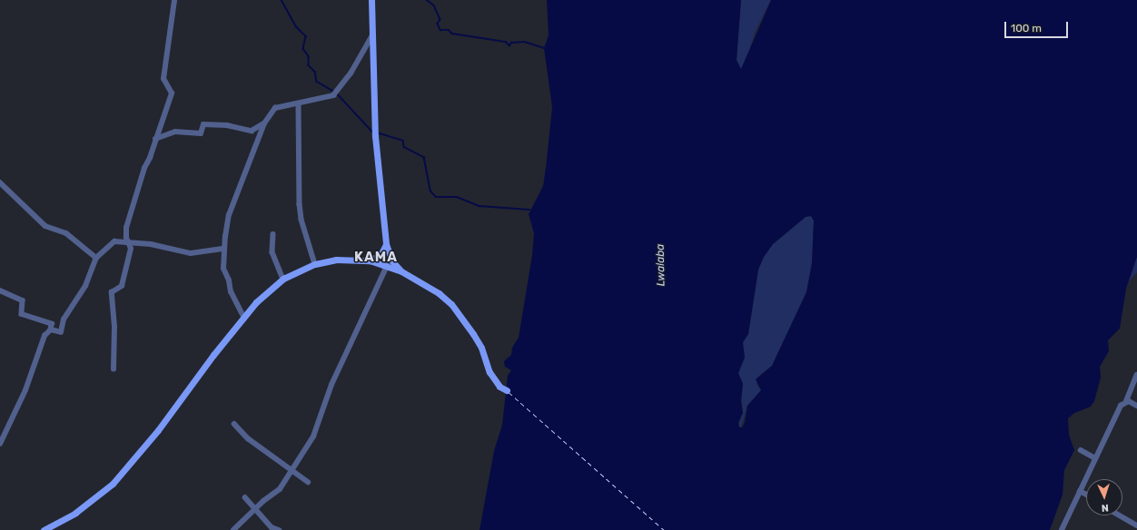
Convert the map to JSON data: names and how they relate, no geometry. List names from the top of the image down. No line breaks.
{"districts":["KAMA"],"water":["Lwalaba"],"scale_bar":"100 m","north":"bottom"}
